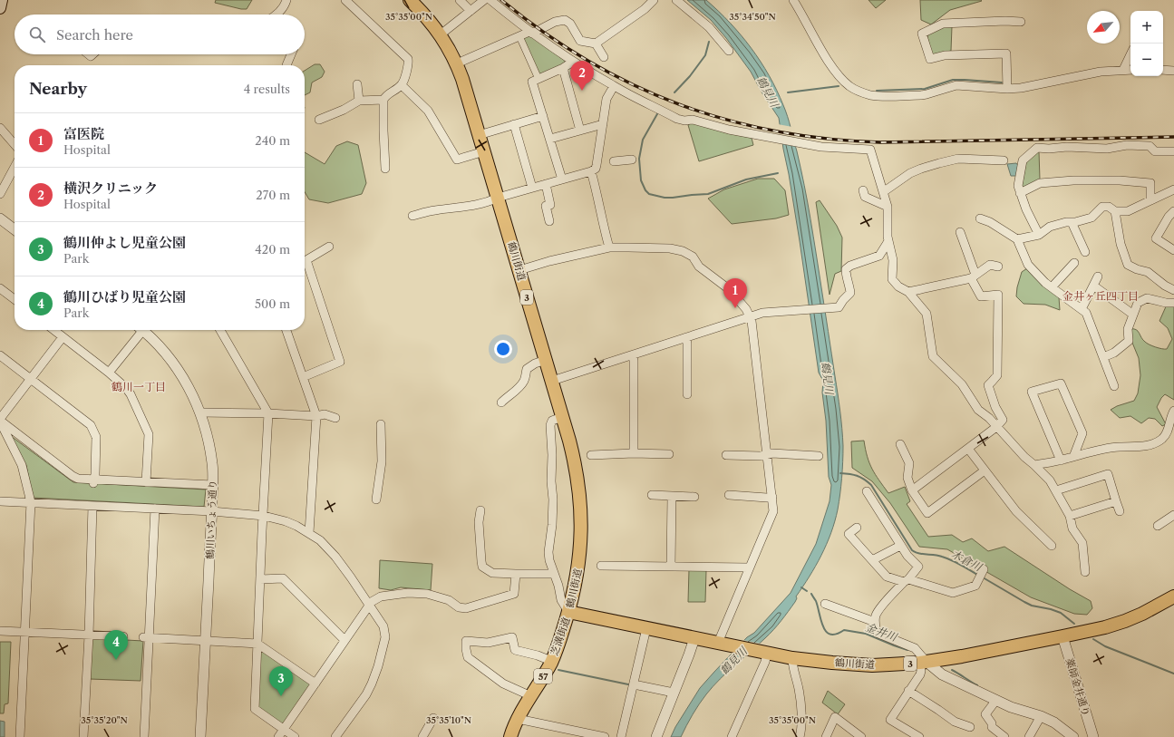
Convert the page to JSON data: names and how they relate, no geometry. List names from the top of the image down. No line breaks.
{"streets":{"main road":["鶴川街道","3","芝溝街道","57"],"street":["鶴川いちょう通り","薬師金井通り"]},"crossings":[["鶴川街道","芝溝街道"],["鶴川街道","薬師金井通り"]],"districts":["金井ヶ丘四丁目","鶴川一丁目"],"water":["鶴見川","木倉川","金井川"],"north":"bottom left","page":{"map_buttons":["+","−"],"search":"Search here","pins":["2","1","4","3"],"heading":["Nearby","4 results"],"list":[{"mark":"1","name":"富医院","note":"Hospital","value":"240 m"},{"mark":"2","name":"横沢クリニック","note":"Hospital","value":"270 m"},{"mark":"3","name":"鶴川仲よし児童公園","note":"Park","value":"420 m"},{"mark":"4","name":"鶴川ひばり児童公園","note":"Park","value":"500 m"}]},"coordinates":["35°35'00\"N","35°34'50\"N","35°35'20\"N","35°35'10\"N"]}
